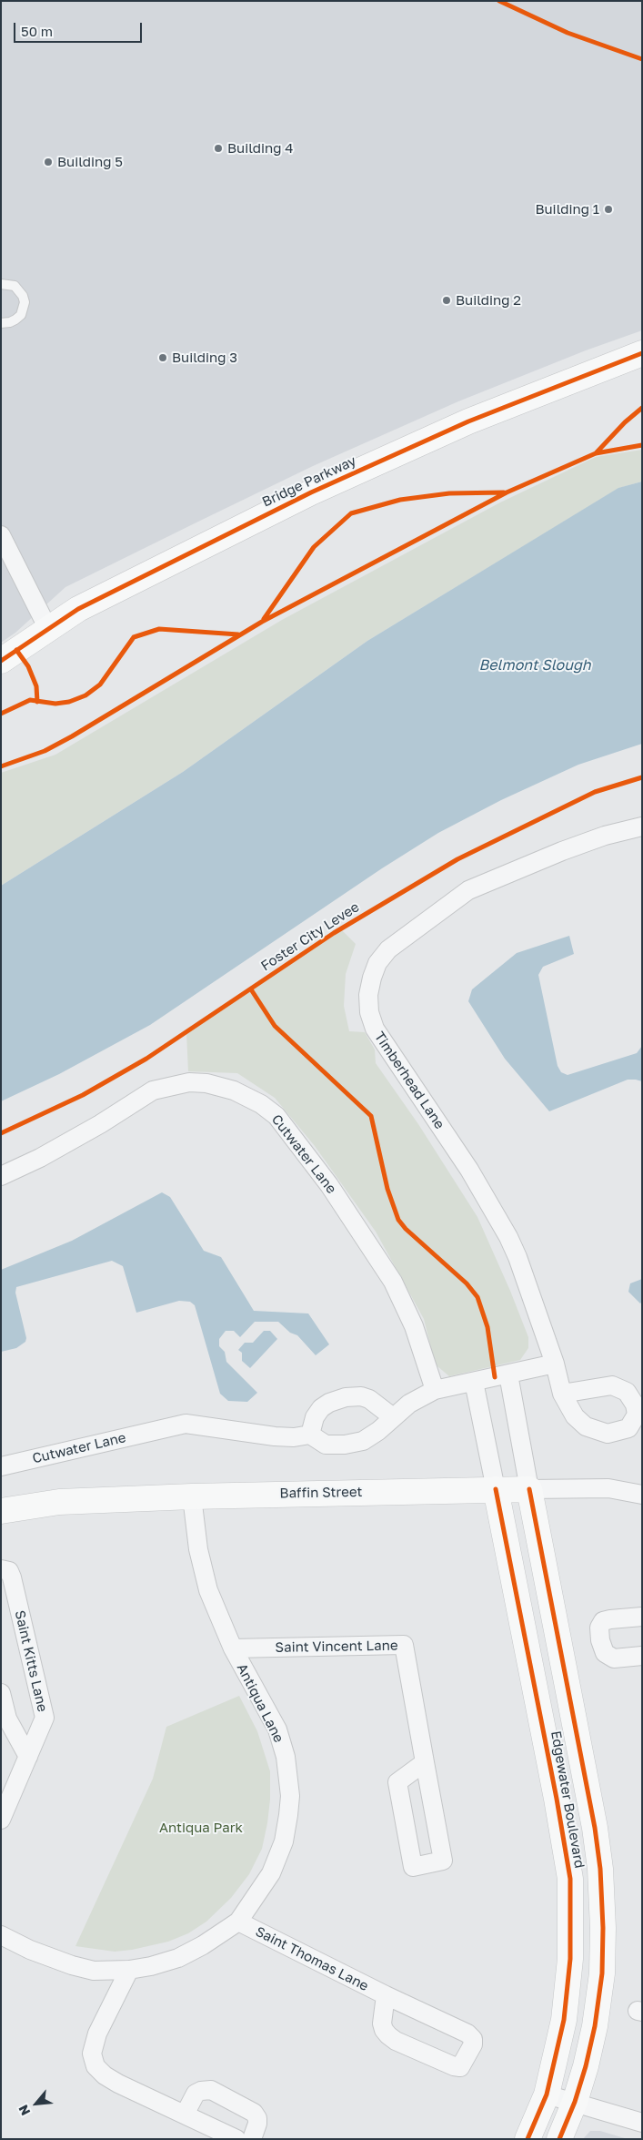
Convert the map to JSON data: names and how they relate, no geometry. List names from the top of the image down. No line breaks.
{"streets":{"street":["Bridge Parkway","Timberhead Lane","Cutwater Lane","Baffin Street","Saint Vincent Lane","Saint Kitts Lane","Antiqua Lane","Edgewater Boulevard","Saint Thomas Lane"],"cycle path":["Foster City Levee"]},"crossings":[["Baffin Street","Antiqua Lane"],["Baffin Street","Edgewater Boulevard"],["Saint Vincent Lane","Antiqua Lane"],["Antiqua Lane","Saint Thomas Lane"]],"water":["Belmont Slough"],"parks":["Antiqua Park"],"places":["Building 4","Building 5","Building 1","Building 2","Building 3"],"scale_bar":"50 m","north":"bottom left"}
